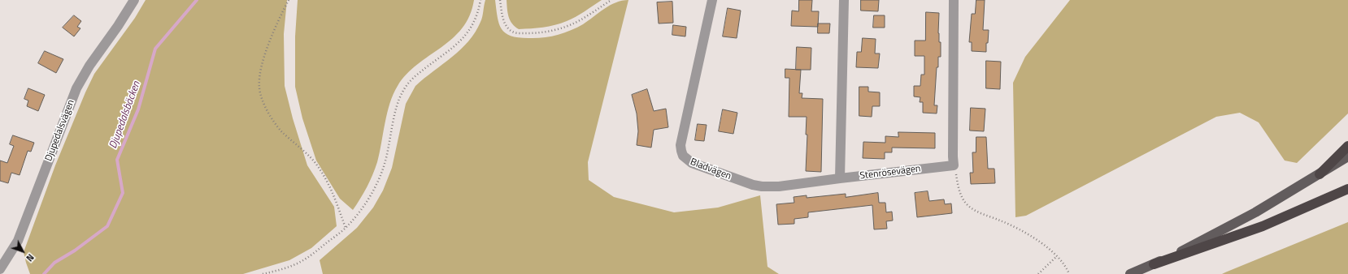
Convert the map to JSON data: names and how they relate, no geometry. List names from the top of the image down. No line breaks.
{"streets":{"street":["Djupedalsvägen","Bladvägen","Stenrösevägen"]},"crossings":[["Bladvägen","Stenrösevägen"]],"water":["Djupedalsbäcken"],"north":"bottom right"}
